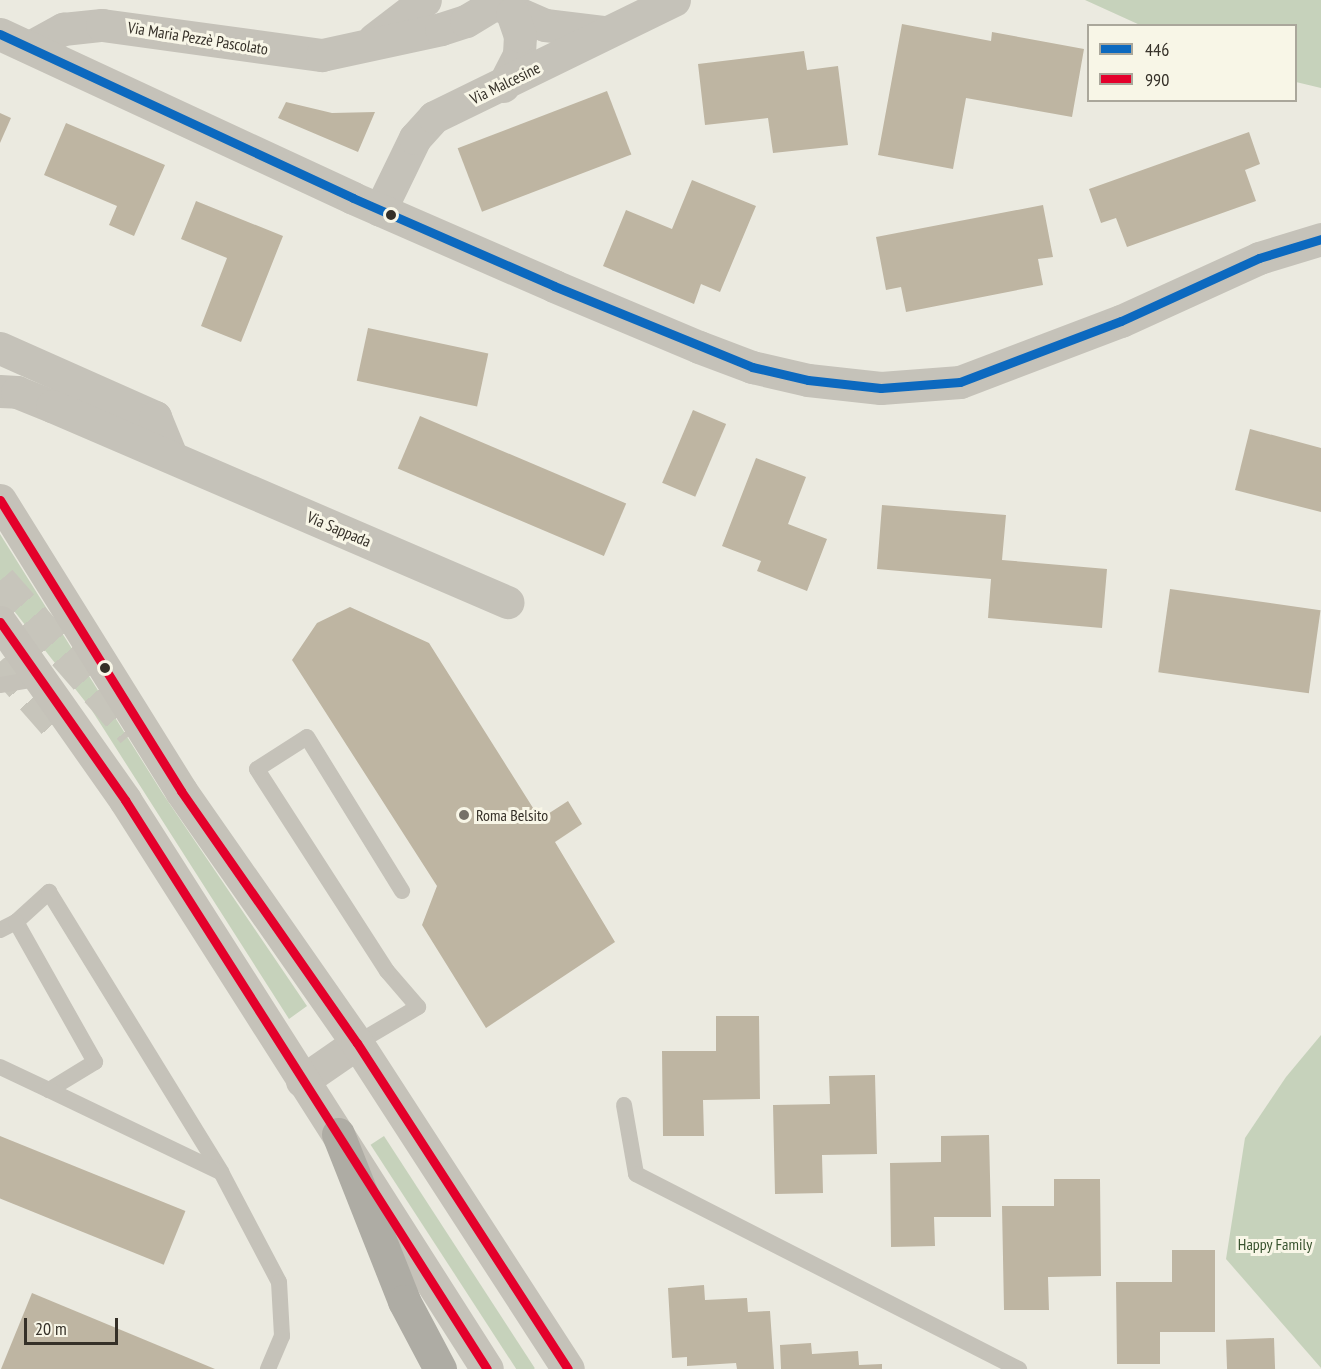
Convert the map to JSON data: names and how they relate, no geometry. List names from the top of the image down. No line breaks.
{"streets":{"street":["Via Maria Pezzè Pascolato","Via Malcesine","Via Sappada"]},"parks":["Happy Family"],"places":["Roma Belsito"],"lines":["transit line 446","transit line 990"],"legend":["446","990"],"scale_bar":"20 m"}
